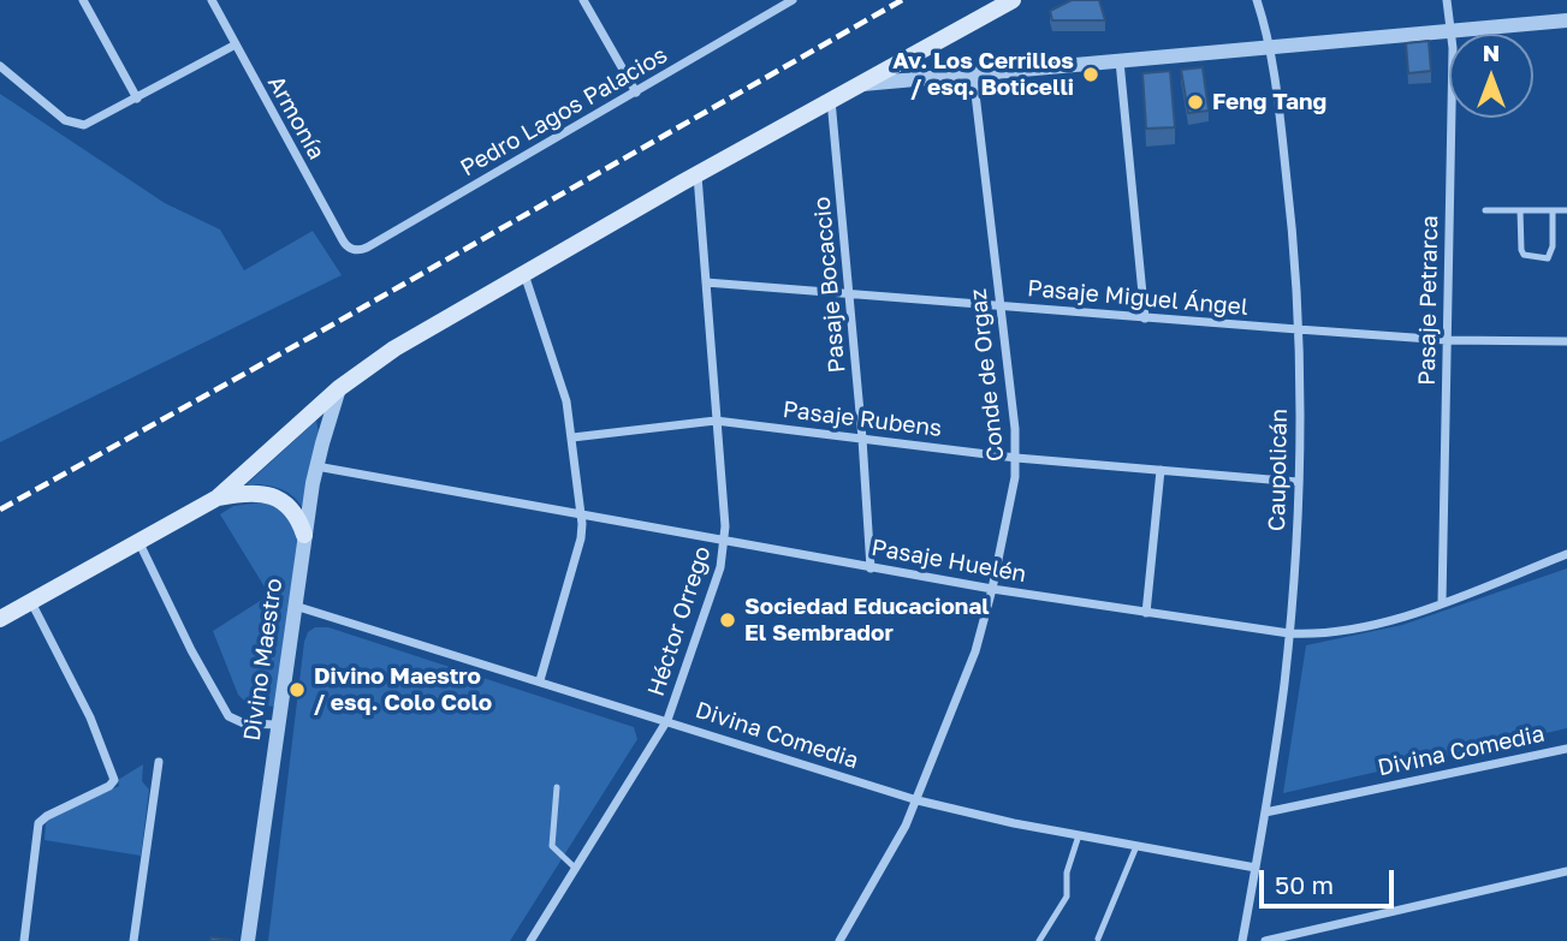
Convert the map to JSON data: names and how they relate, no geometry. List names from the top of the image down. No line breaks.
{"streets":{"street":["Pedro Lagos Palacios","Armonía","Pasaje Bocaccio","Pasaje Miguel Ángel","Pasaje Petrarca","Conde de Orgaz","Pasaje Rubens","Caupolicán","Pasaje Huelén","Héctor Orrego","Divino Maestro","Divina Comedia"]},"crossings":[["Pedro Lagos Palacios","Armonía"],["Pasaje Bocaccio","Pasaje Miguel Ángel"],["Pasaje Bocaccio","Pasaje Rubens"],["Pasaje Bocaccio","Pasaje Huelén"],["Pasaje Miguel Ángel","Pasaje Petrarca"],["Pasaje Miguel Ángel","Conde de Orgaz"],["Pasaje Miguel Ángel","Caupolicán"],["Pasaje Miguel Ángel","Héctor Orrego"],["Pasaje Petrarca","Pasaje Huelén"],["Conde de Orgaz","Pasaje Rubens"],["Conde de Orgaz","Pasaje Huelén"],["Conde de Orgaz","Divina Comedia"],["Pasaje Rubens","Caupolicán"],["Pasaje Rubens","Héctor Orrego"],["Caupolicán","Pasaje Huelén"],["Caupolicán","Divina Comedia"],["Pasaje Huelén","Héctor Orrego"],["Pasaje Huelén","Divino Maestro"],["Héctor Orrego","Divina Comedia"],["Divino Maestro","Divina Comedia"]],"places":["Av. Los Cerrillos / esq. Boticelli","Feng Tang","Sociedad Educacional El Sembrador","Divino Maestro / esq. Colo Colo"],"scale_bar":"50 m","north":"top"}
